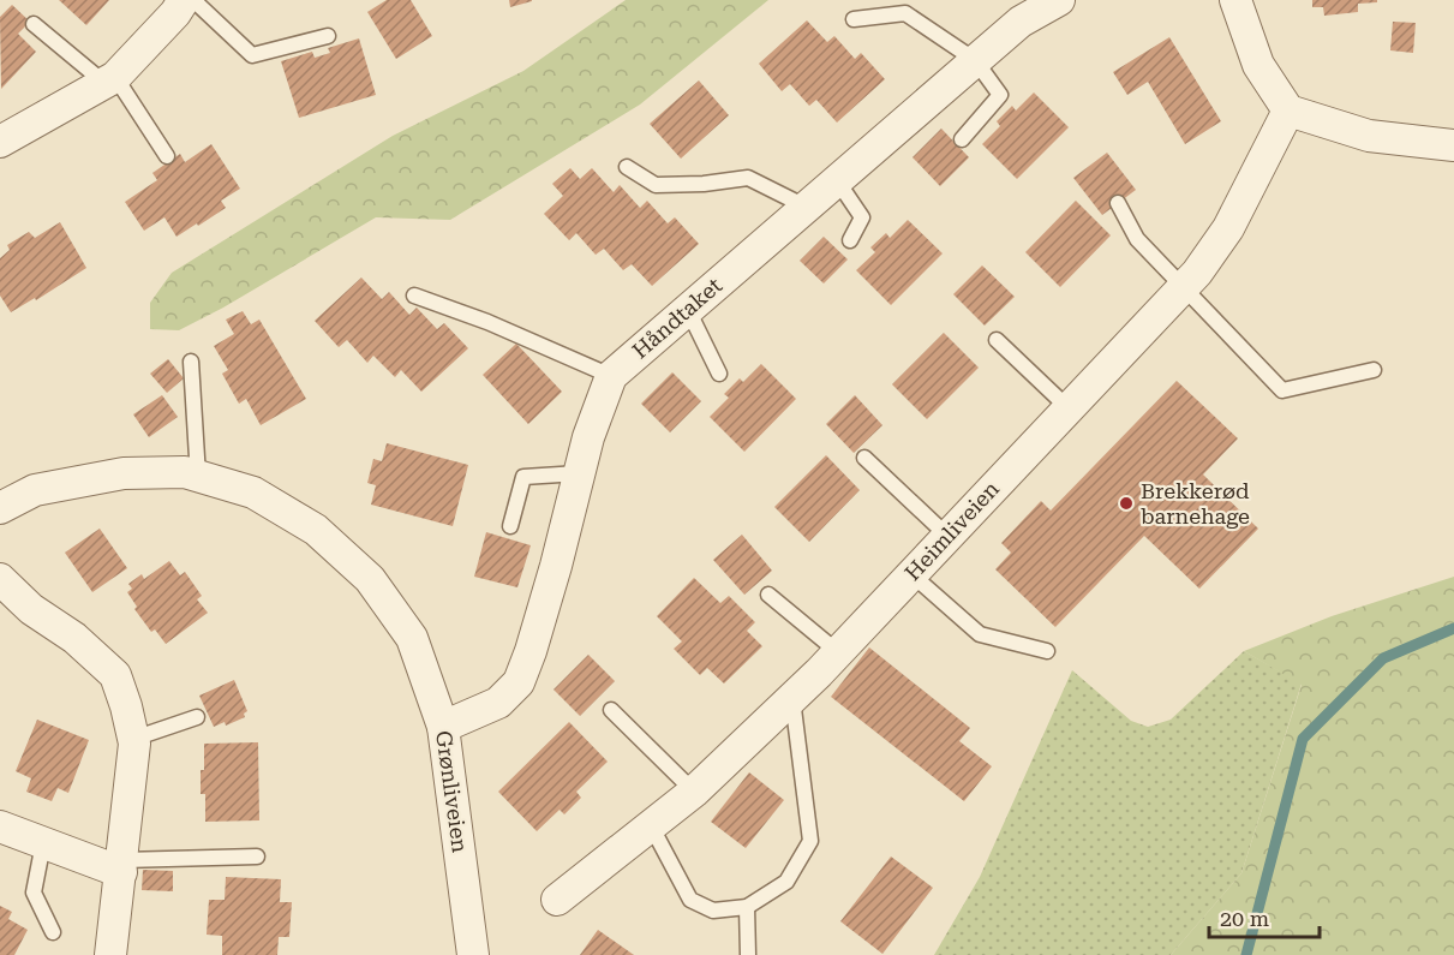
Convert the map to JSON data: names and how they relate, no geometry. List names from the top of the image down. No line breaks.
{"streets":{"street":["Håndtaket","Heimliveien","Grønliveien"]},"crossings":[["Håndtaket","Grønliveien"]],"places":["Brekkerød barnehage"],"scale_bar":"20 m"}
